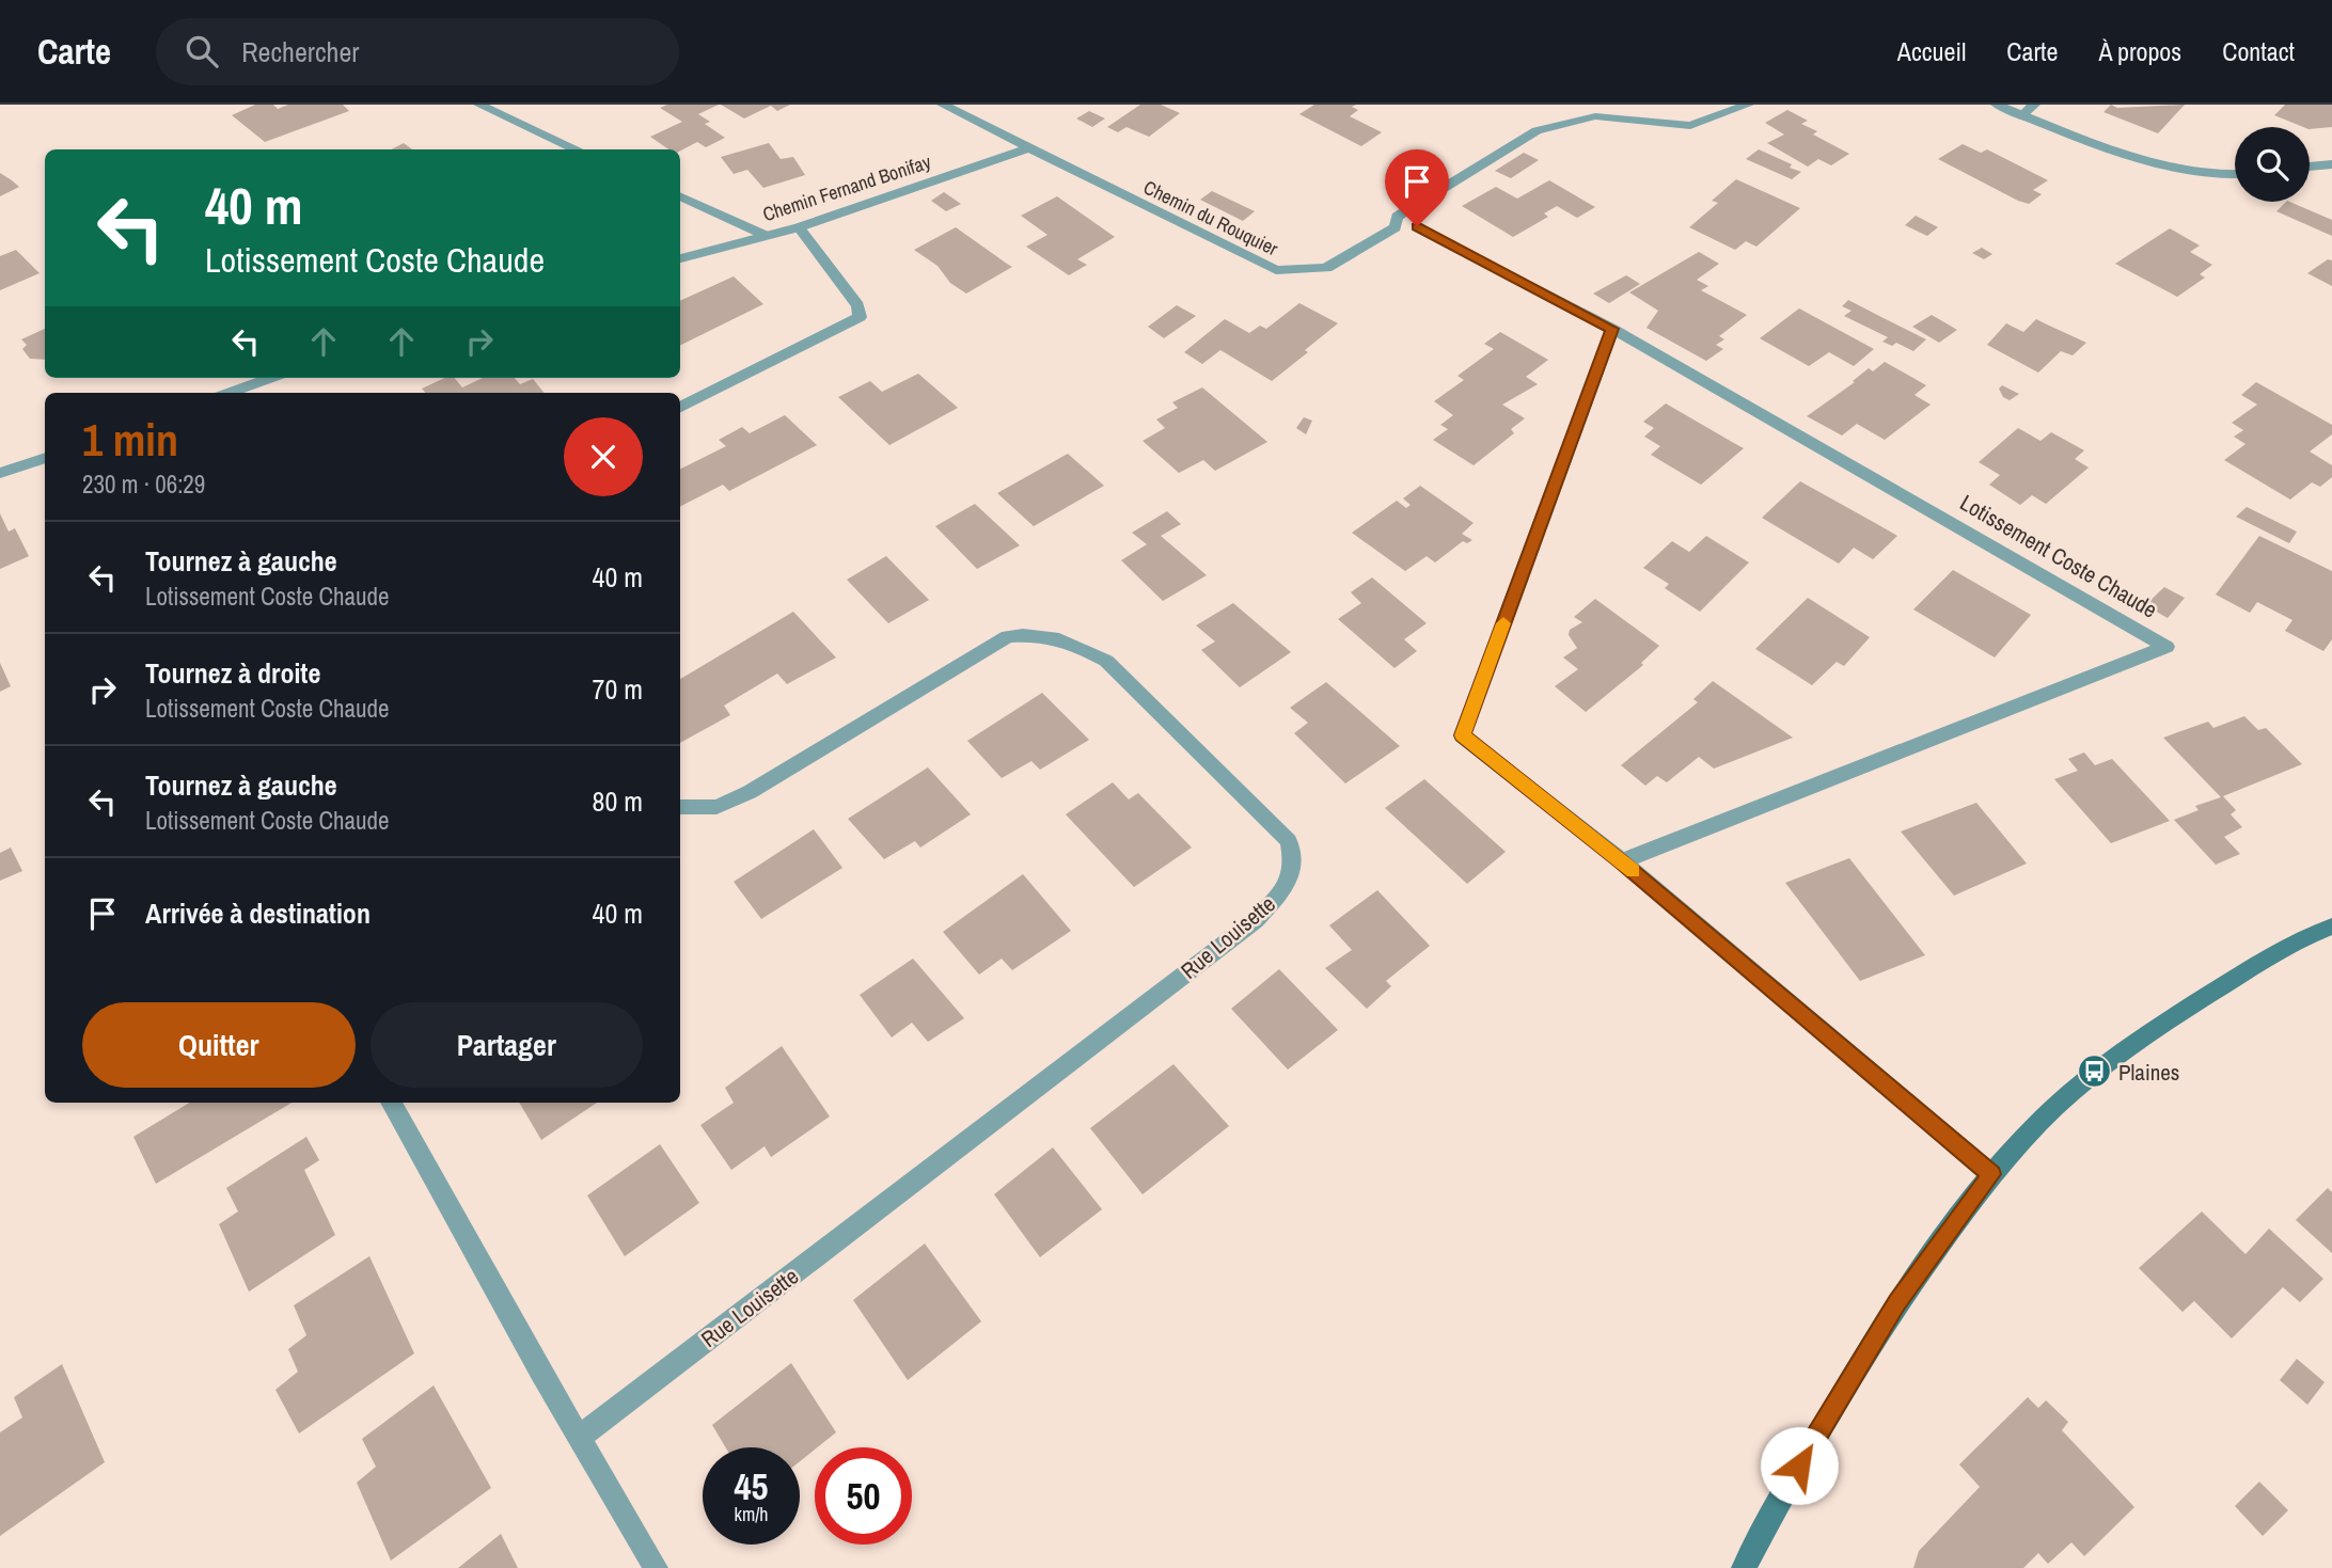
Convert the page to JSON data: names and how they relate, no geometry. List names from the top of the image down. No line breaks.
{"streets":{"street":["Chemin Fernand Bonifay","Chemin du Rouquier","Lotissement Coste Chaude","Rue Louisette"]},"crossings":[["Chemin Fernand Bonifay","Chemin du Rouquier"]],"places":{"bus stop":["Plaines"]},"page":{"header":"Carte","search":"Rechercher","nav":["Accueil","Carte","À propos","Contact"],"turn":["40 m","Lotissement Coste Chaude"],"heading":["1 min","230 m · 06:29"],"list":[{"name":"Tournez à gauche","note":"Lotissement Coste Chaude","value":"40 m"},{"name":"Tournez à droite","note":"Lotissement Coste Chaude","value":"70 m"},{"name":"Tournez à gauche","note":"Lotissement Coste Chaude","value":"80 m"},{"name":"Arrivée à destination","value":"40 m"}],"buttons":["Quitter","Partager"],"speed":"45 km/h","limit":"50"}}
